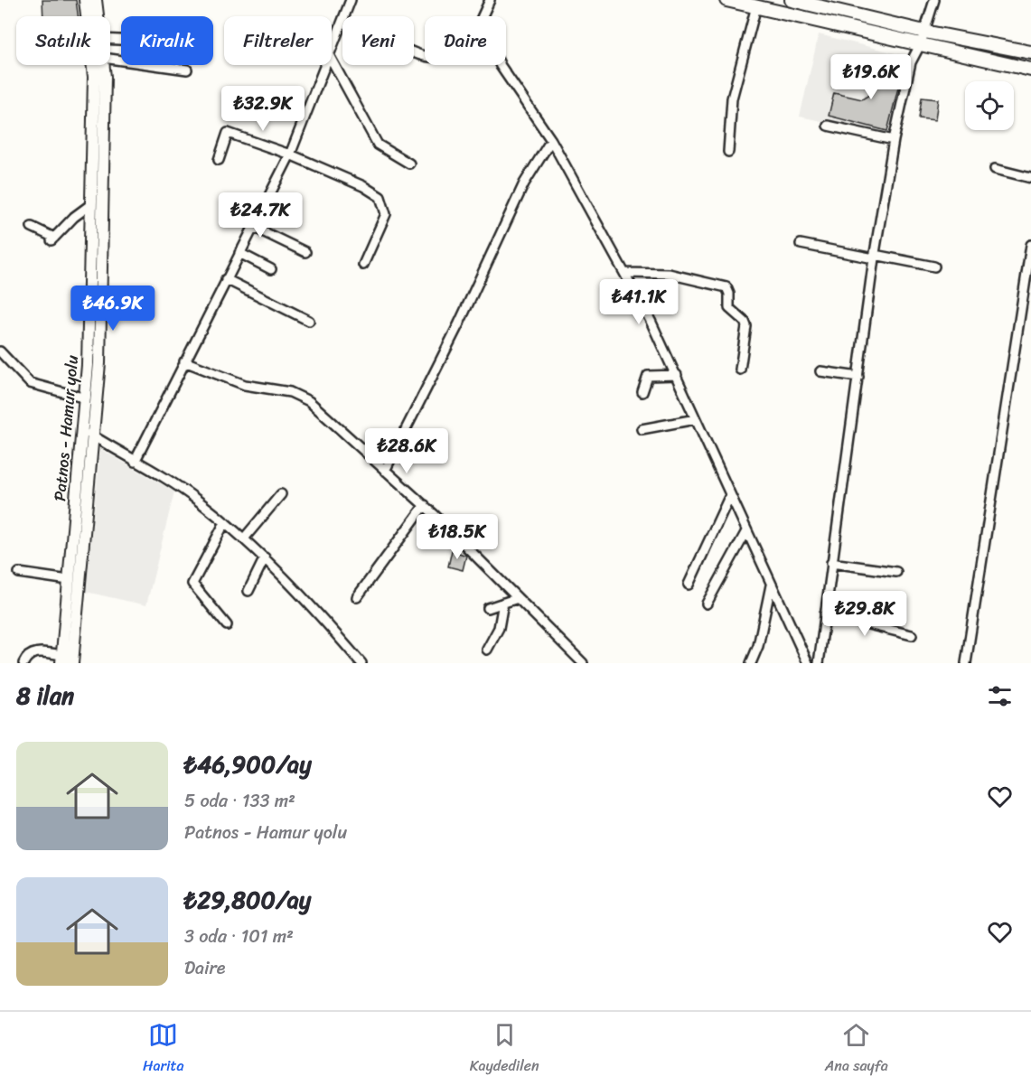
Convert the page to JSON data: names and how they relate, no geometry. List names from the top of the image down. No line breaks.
{"streets":{"main road":["Patnos - Hamur yolu"]},"page":{"chip":["Satılık","Kiralık","Filtreler","Yeni","Daire"],"price":["₺19.6K","₺32.9K","₺24.7K","₺41.1K","₺46.9K","₺28.6K","₺18.5K","₺29.8K"],"heading":"8 ilan","list":[{"name":"₺46,900/ay","note":"5 oda · 133 m² · Patnos - Hamur yolu"},{"name":"₺29,800/ay","note":"3 oda · 101 m² · Daire"}],"tabs":["Harita","Kaydedilen","Ana sayfa"]}}
